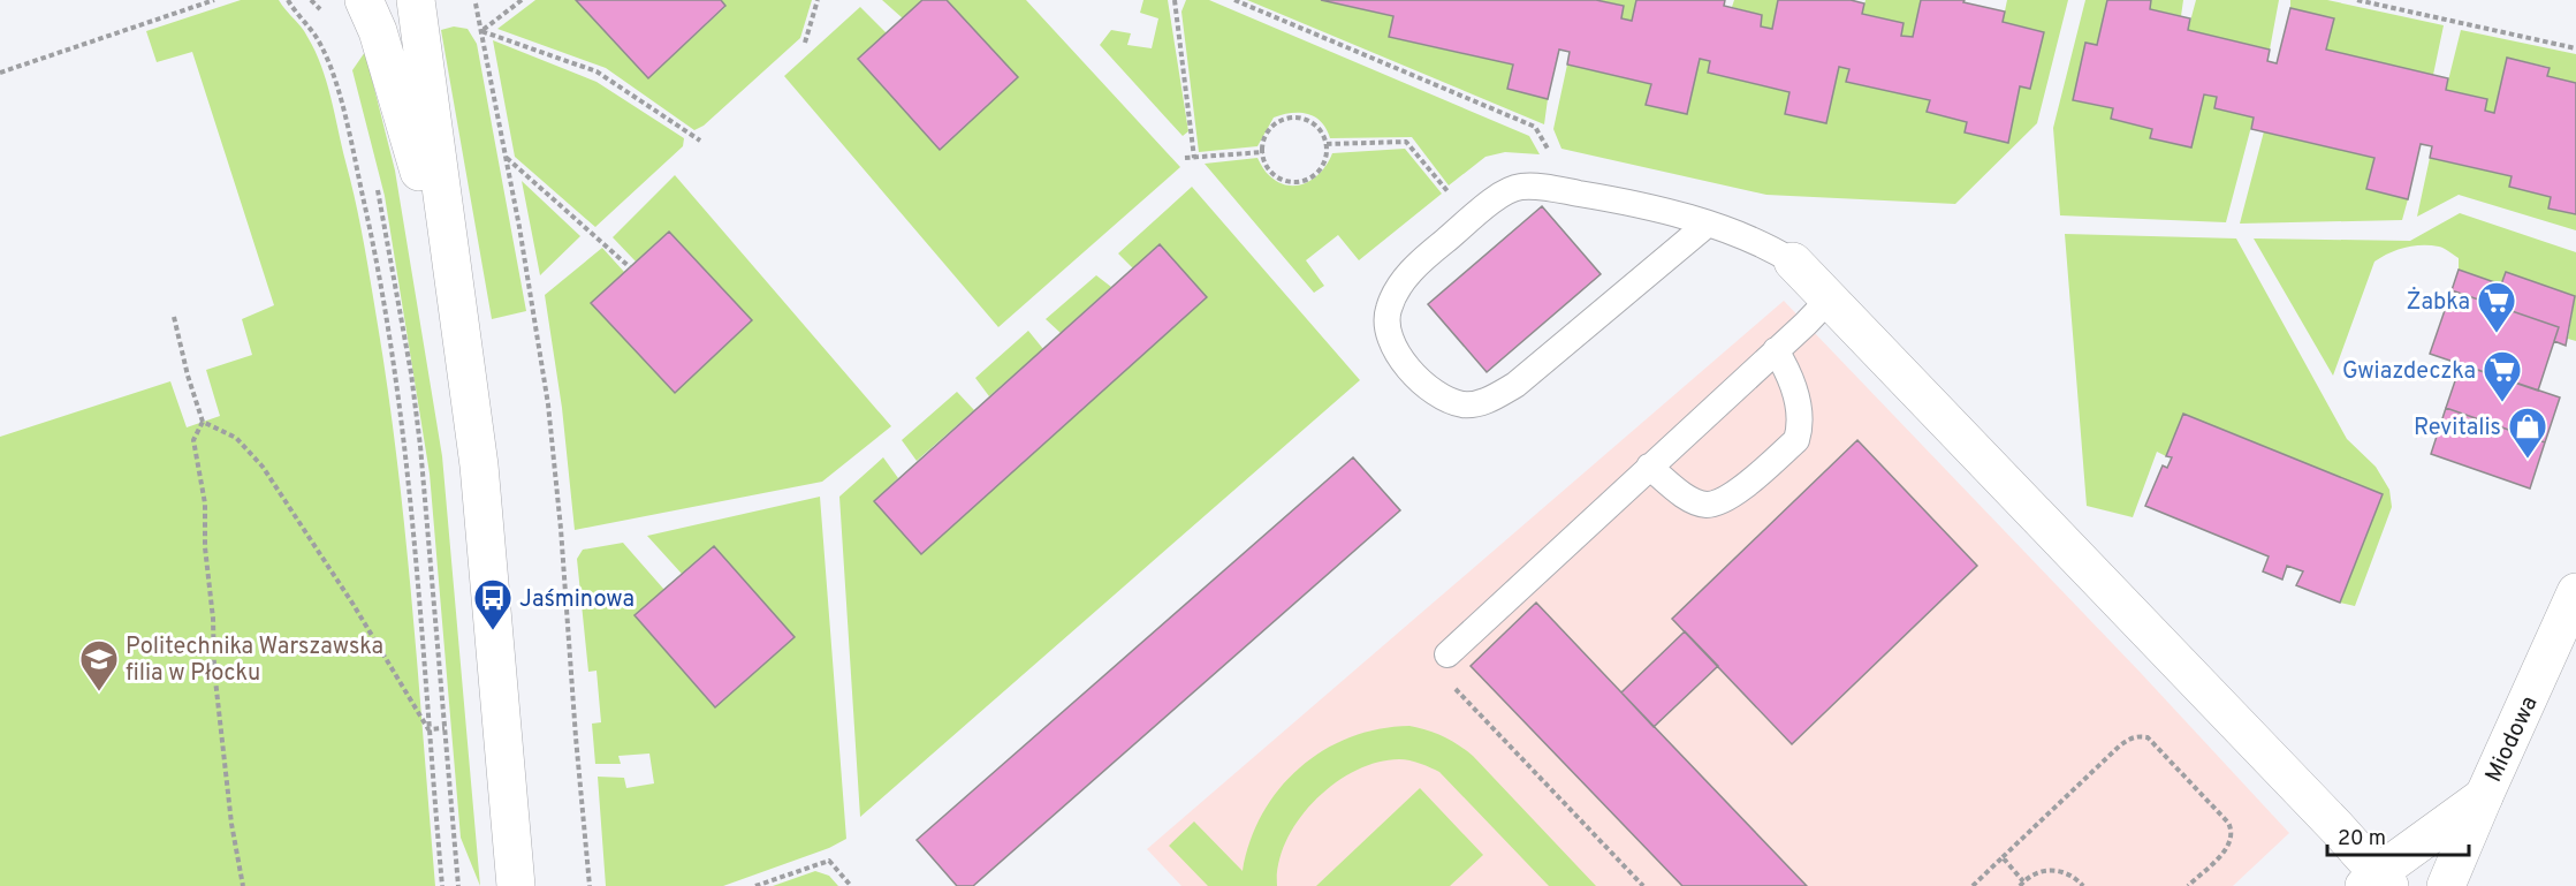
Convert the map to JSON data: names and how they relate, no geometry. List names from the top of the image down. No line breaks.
{"streets":{"street":["Miodowa"]},"places":{"supermarket":["Żabka","Gwiazdeczka"],"shop":["Revitalis"],"bus stop":["Jaśminowa"],"school or university":["Politechnika Warszawska filia w Płocku"]},"scale_bar":"20 m"}
